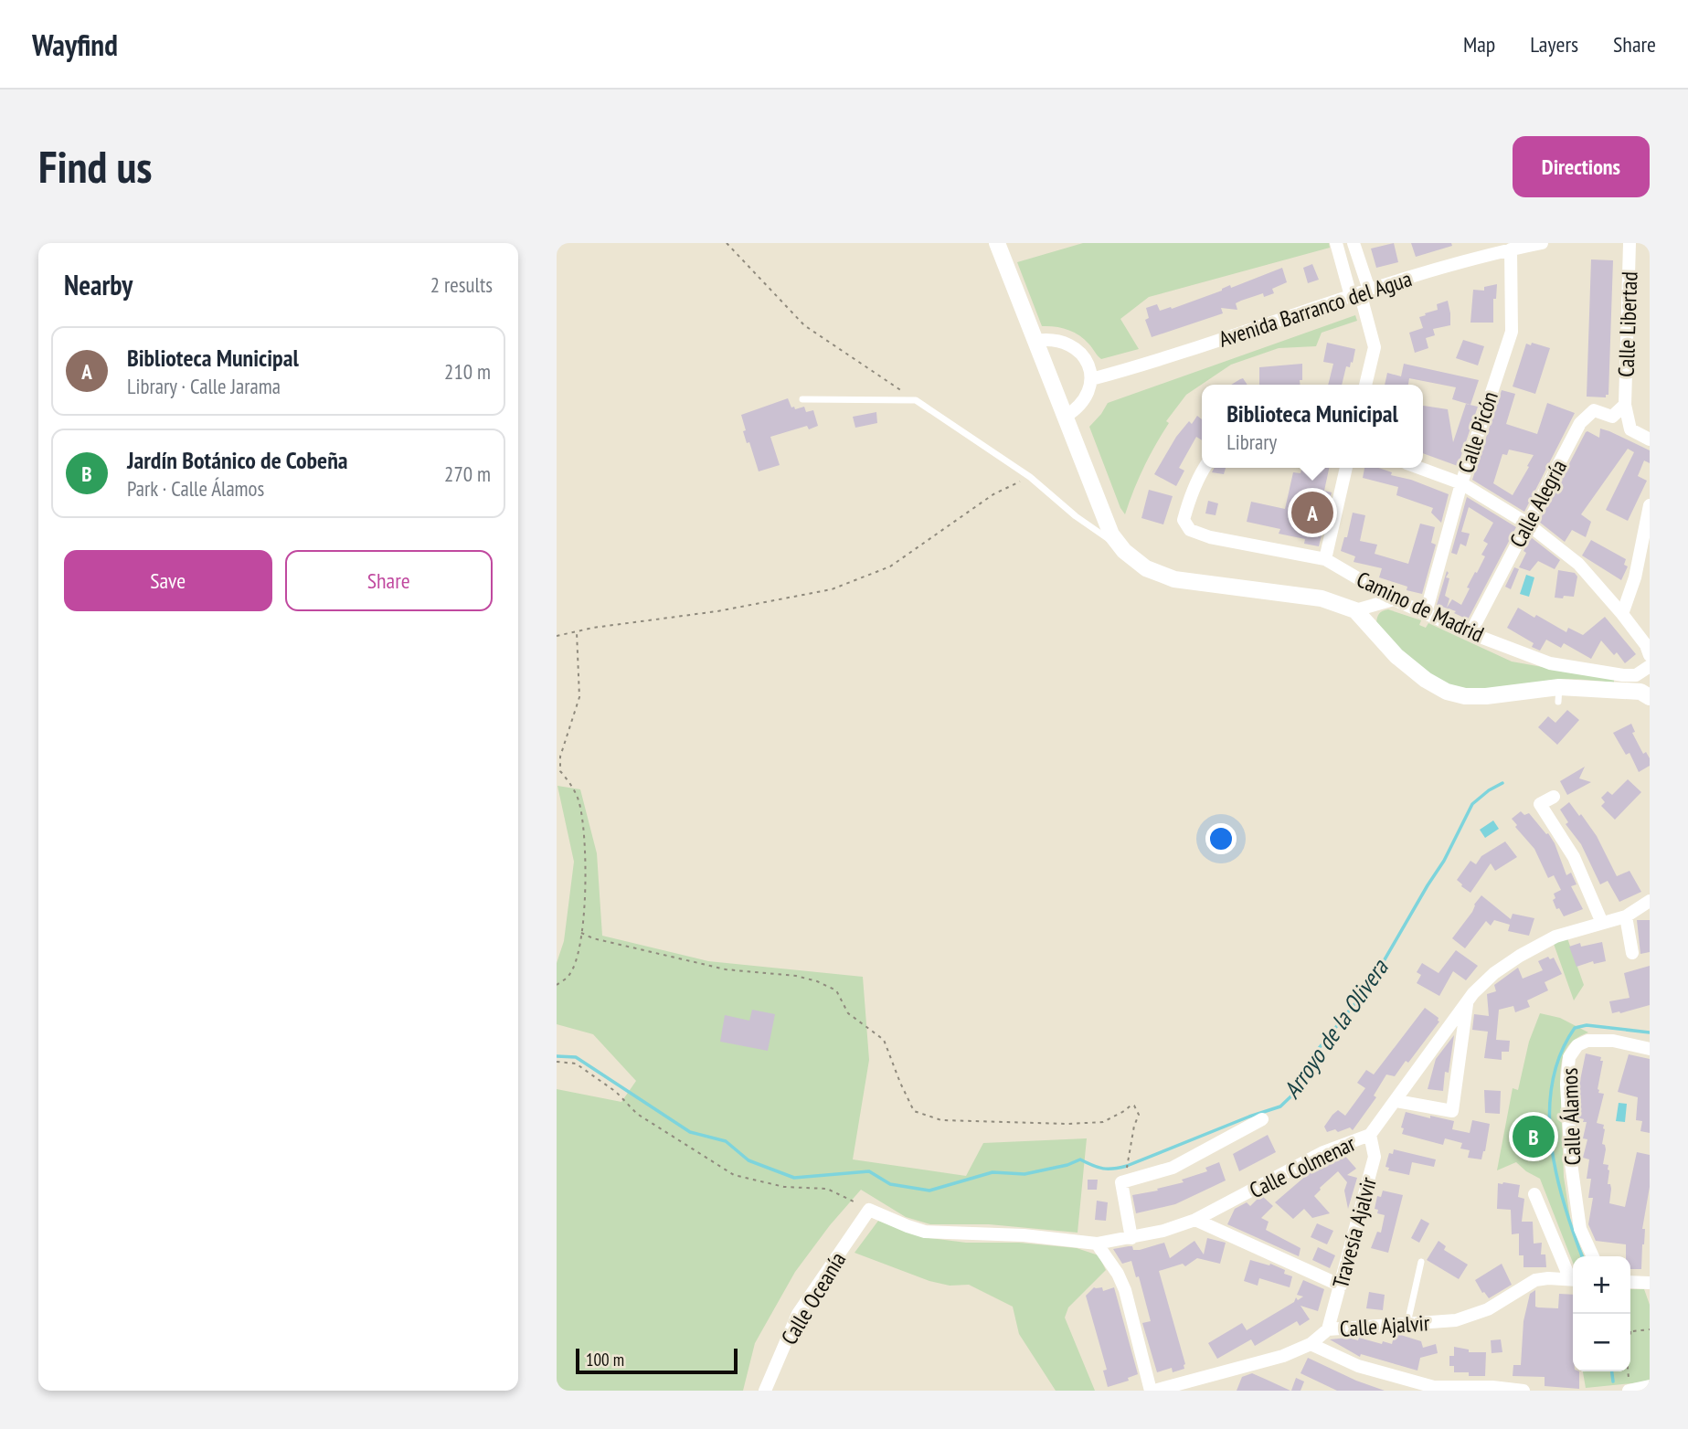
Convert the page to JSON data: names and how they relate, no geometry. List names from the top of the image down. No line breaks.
{"streets":{"street":["Avenida Barranco del Agua","Calle Libertad","Calle Picón","Calle Alegría","Camino de Madrid","Calle Álamos","Calle Colmenar","Travesía Ajalvir","Calle Oceanía","Calle Ajalvir"]},"crossings":[["Avenida Barranco del Agua","Calle Picón"],["Calle Picón","Camino de Madrid"],["Calle Alegría","Camino de Madrid"],["Calle Colmenar","Travesía Ajalvir"],["Calle Colmenar","Calle Oceanía"],["Travesía Ajalvir","Calle Ajalvir"]],"water":["Arroyo de la Olivera"],"scale_bar":"100 m","page":{"header":"Wayfind","nav":["Map","Layers","Share"],"buttons":["Directions",["Save","Share"]],"title":"Find us","heading":["Nearby","2 results"],"list":[{"mark":"A","name":"Biblioteca Municipal","note":"Library · Calle Jarama","value":"210 m"},{"mark":"B","name":"Jardín Botánico de Cobeña","note":"Park · Calle Álamos","value":"270 m"}],"popup":["Biblioteca Municipal","Library"],"pins":["A","B"],"map_buttons":["+","−"],"scale":"100 m"}}
